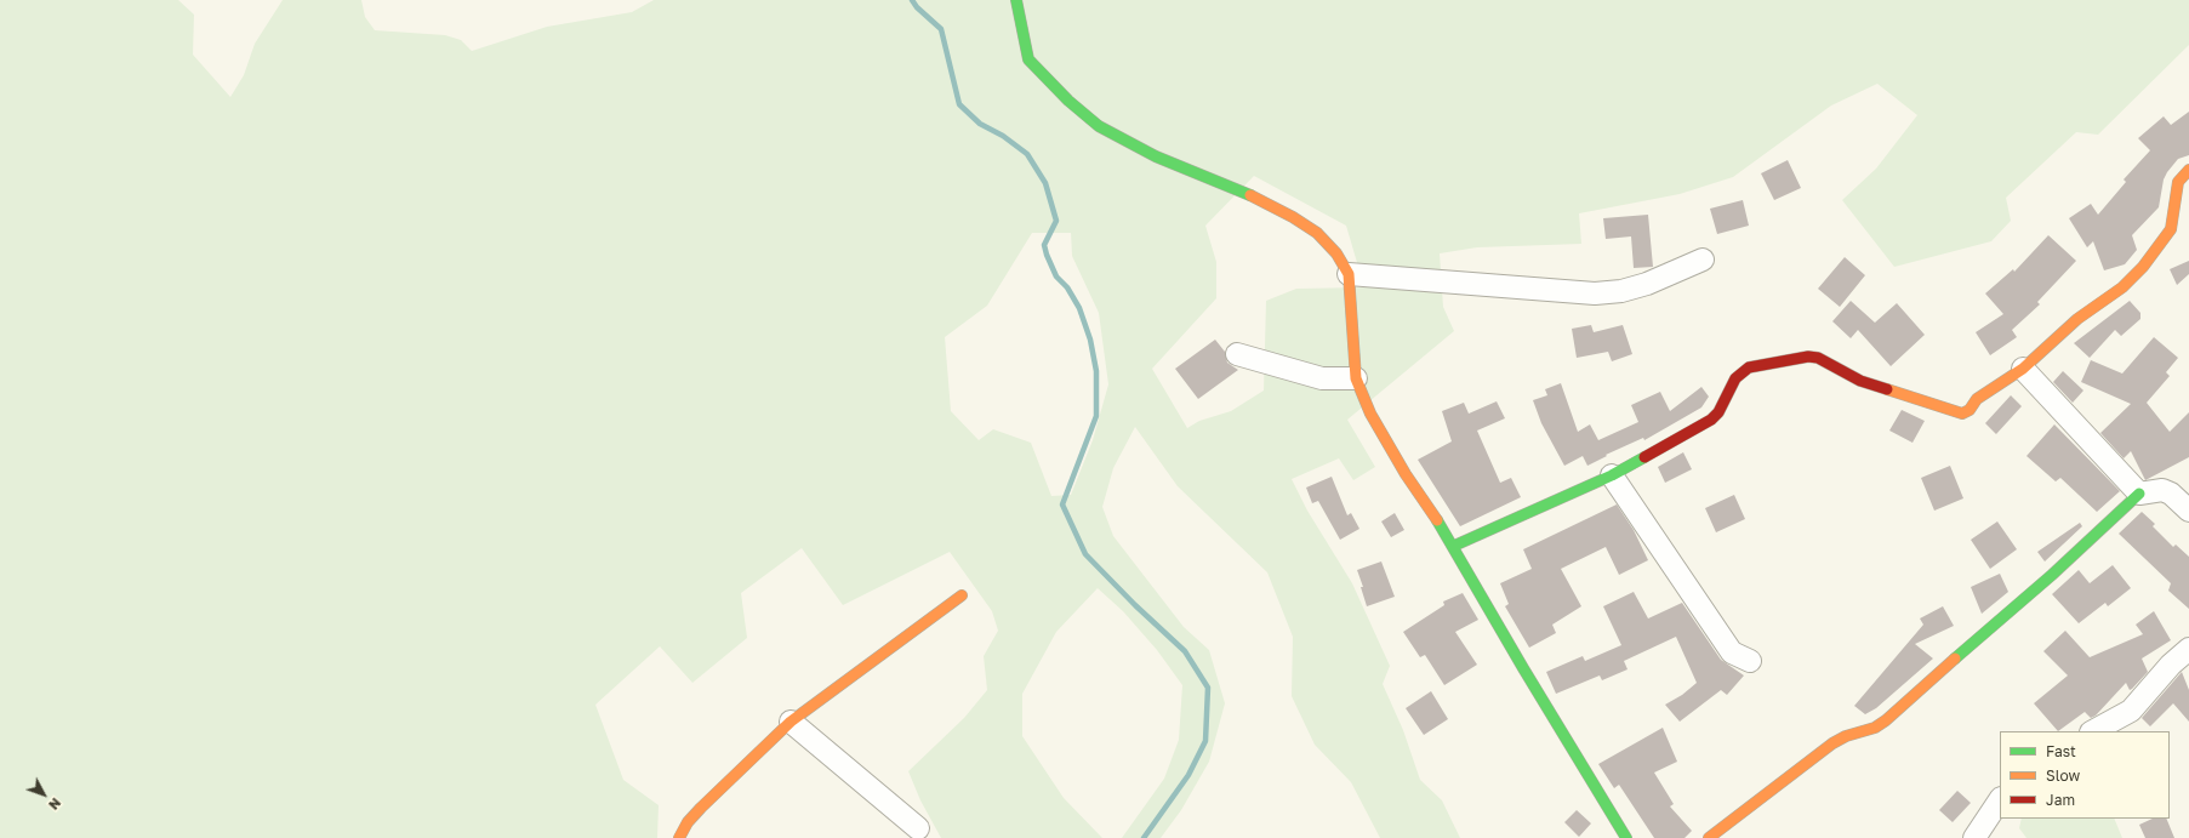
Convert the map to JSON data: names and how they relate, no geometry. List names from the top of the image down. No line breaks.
{"legend":["Fast","Slow","Jam"],"north":"bottom right"}
